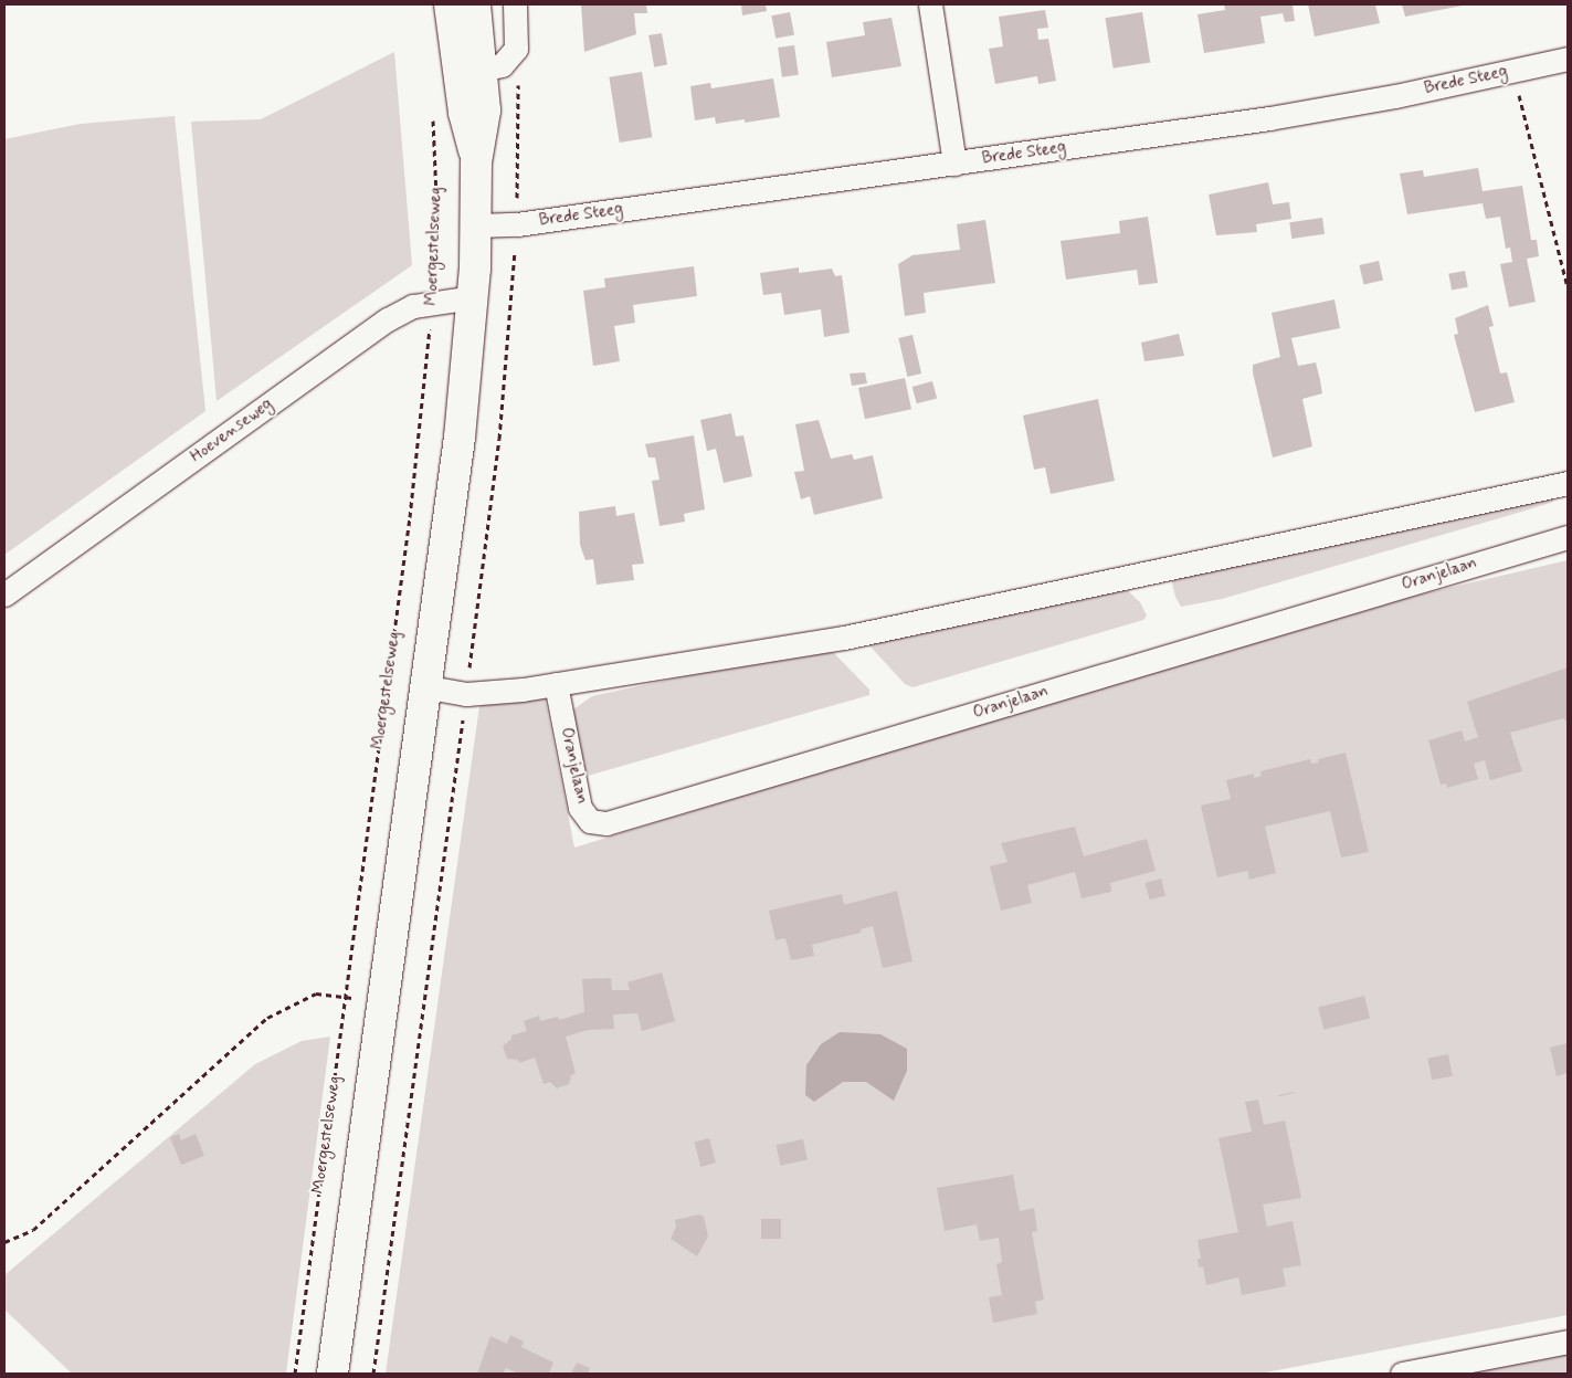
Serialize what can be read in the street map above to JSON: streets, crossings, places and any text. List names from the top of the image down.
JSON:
{
  "streets": {
    "street": ["Brede Steeg", "Hoevenseweg", "Oranjelaan"],
    "path": ["Moergestelseweg"]
  },
  "crossings": [
    ["Moergestelseweg", "Hoevenseweg"]
  ]
}
